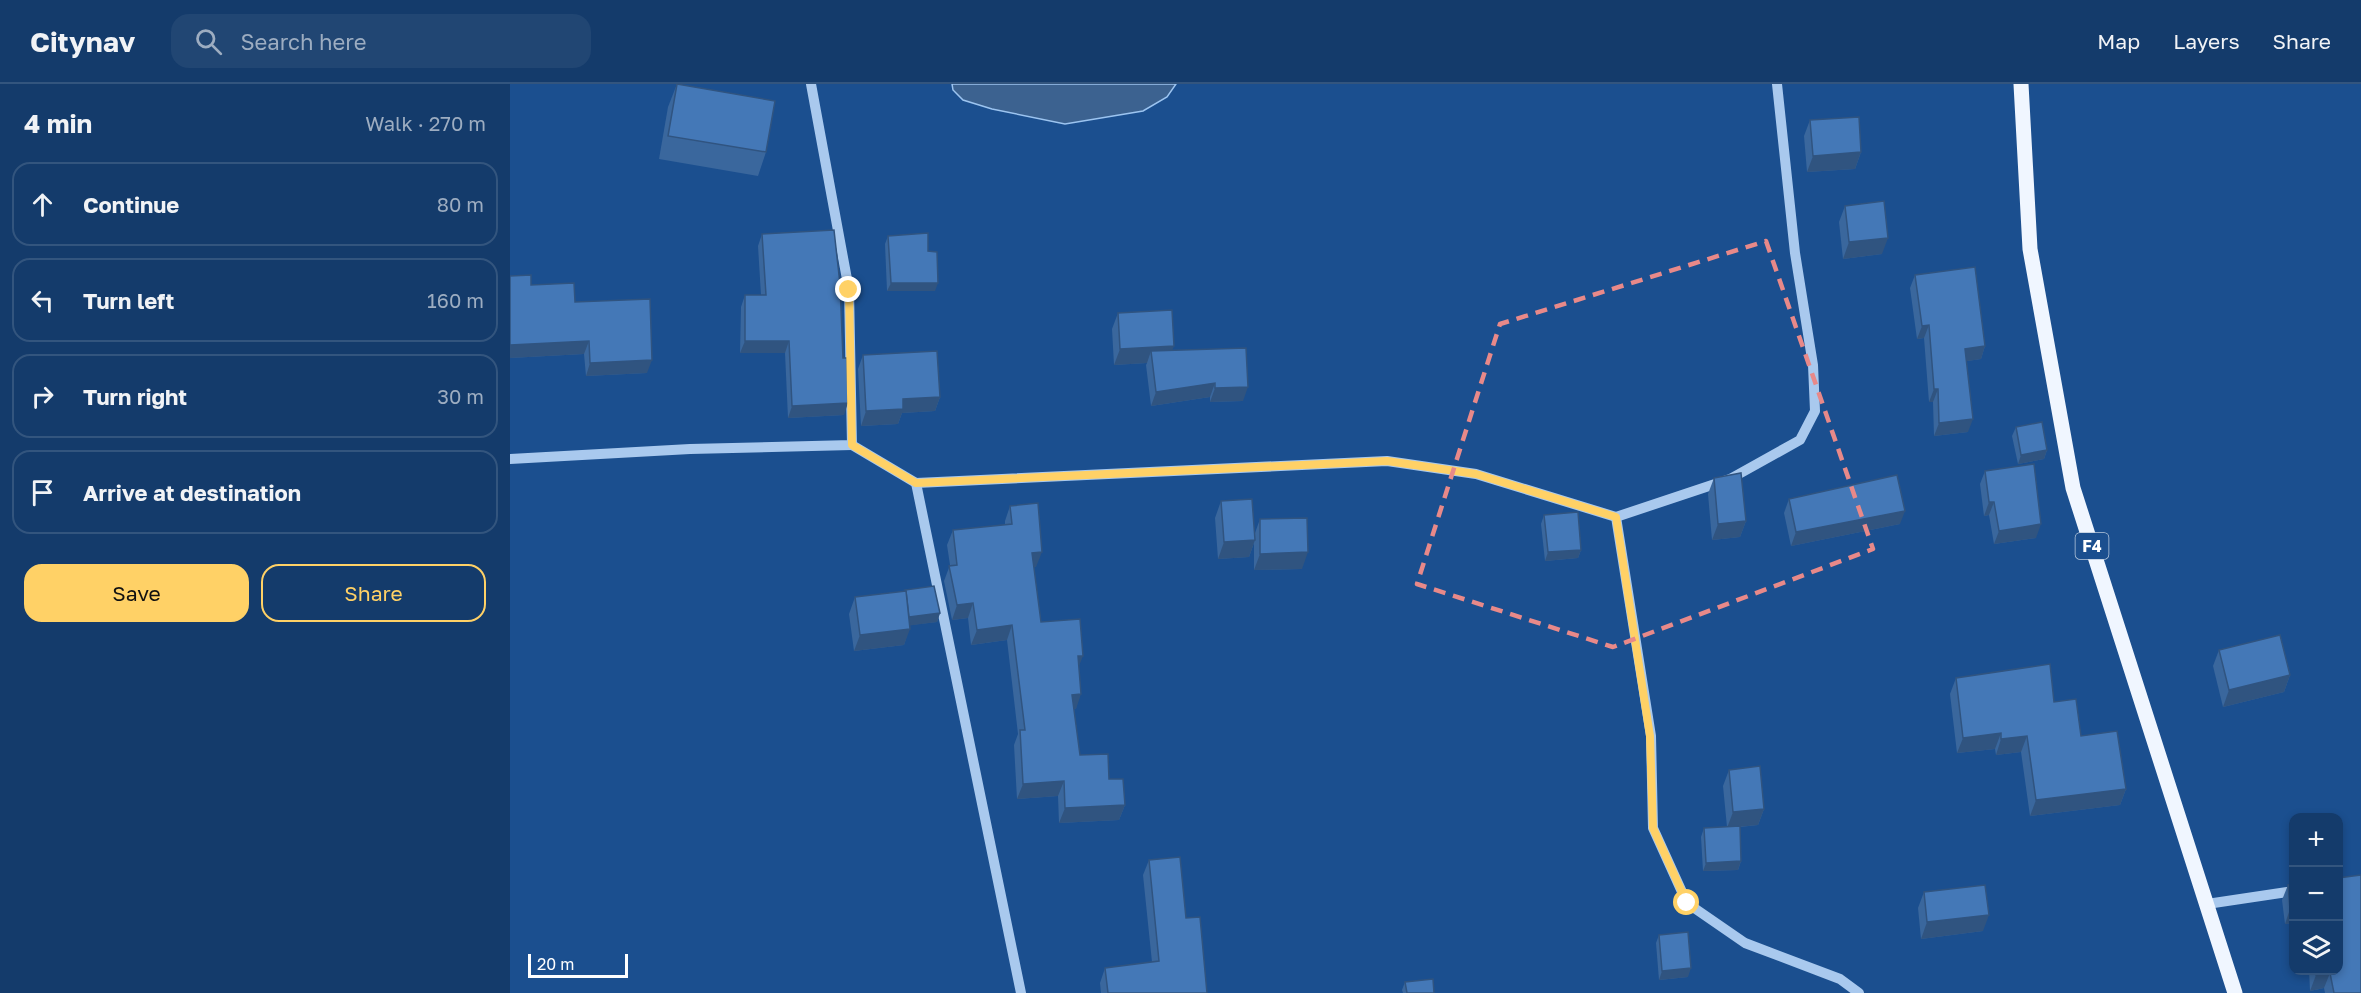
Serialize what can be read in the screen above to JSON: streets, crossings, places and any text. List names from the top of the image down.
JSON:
{
  "streets": {
    "main road": ["F4"]
  },
  "scale_bar": "20 m",
  "page": {
    "header": "Citynav",
    "search": "Search here",
    "nav": ["Map", "Layers", "Share"],
    "heading": ["4 min", "Walk · 270 m"],
    "list": [
      ["Continue", "80 m"],
      ["Turn left", "160 m"],
      ["Turn right", "30 m"],
      "Arrive at destination"
    ],
    "buttons": ["Save", "Share"],
    "map_buttons": ["+", "−"],
    "scale": "20 m"
  }
}
